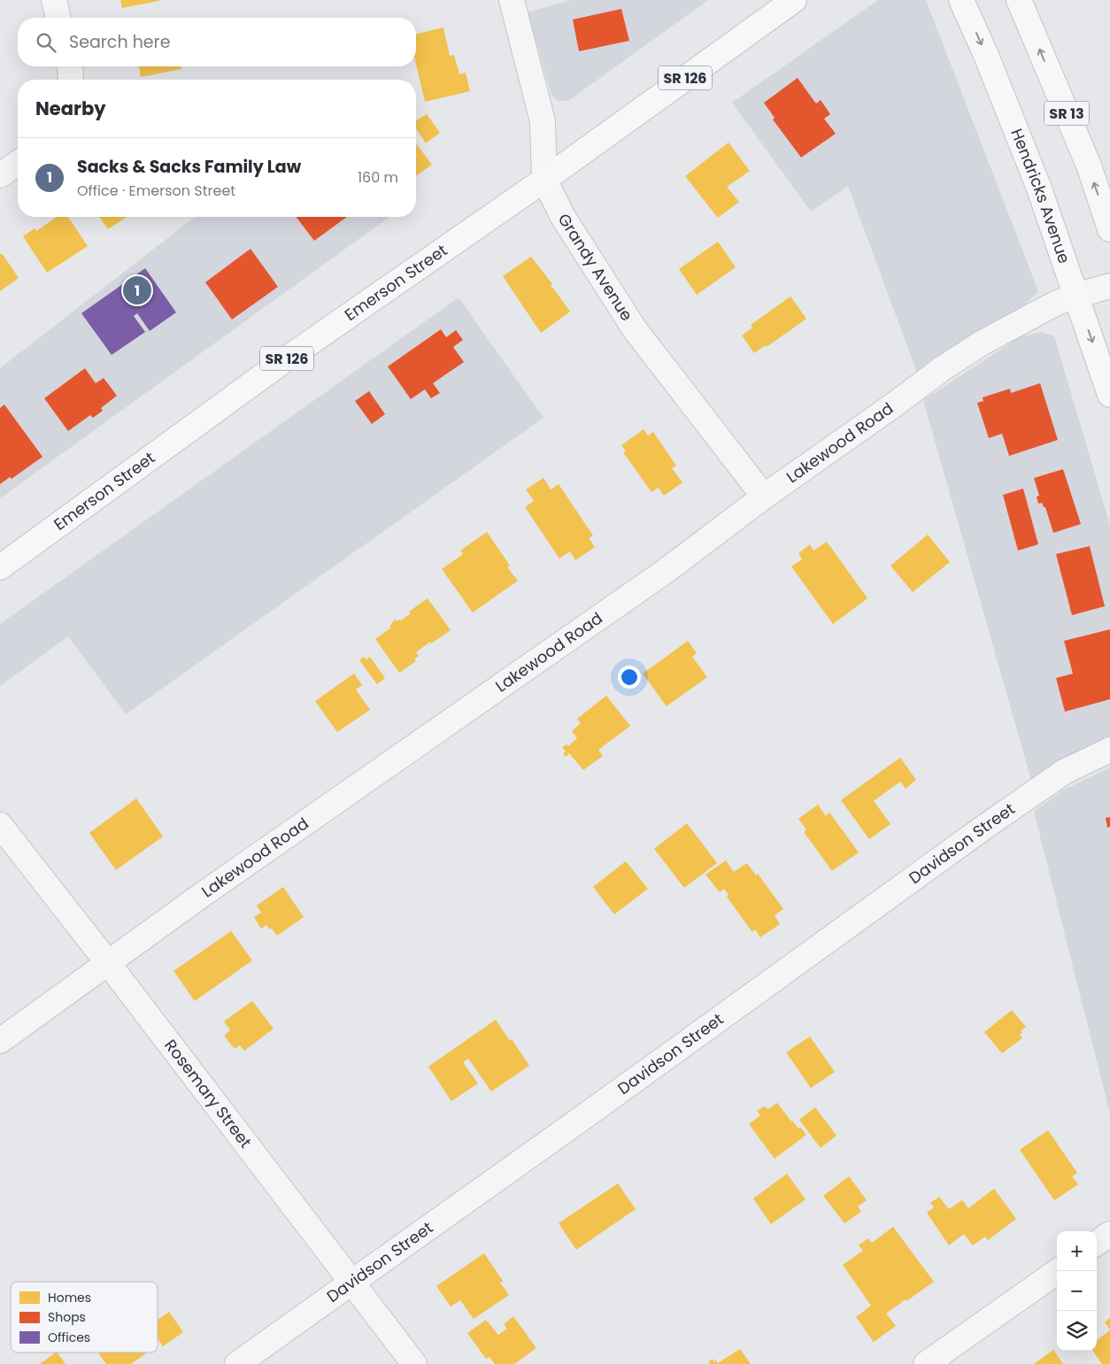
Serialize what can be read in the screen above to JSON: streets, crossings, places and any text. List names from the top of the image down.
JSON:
{
  "streets": {
    "main road": [
      "SR 126",
      "SR 13",
      "Hendricks Avenue",
      "Emerson Street"
    ],
    "street": [
      "Grandy Avenue",
      "Lakewood Road",
      "Davidson Street",
      "Rosemary Street"
    ]
  },
  "crossings": [
    ["Hendricks Avenue", "Lakewood Road"],
    ["Grandy Avenue", "Emerson Street"],
    ["Grandy Avenue", "Lakewood Road"],
    ["Lakewood Road", "Rosemary Street"],
    ["Davidson Street", "Rosemary Street"]
  ],
  "legend": ["Homes", "Shops", "Offices"],
  "page": {
    "search": "Search here",
    "heading": "Nearby",
    "list": [
      {
        "mark": "1",
        "name": "Sacks & Sacks Family Law",
        "note": "Office · Emerson Street",
        "value": "160 m"
      }
    ],
    "pins": "1",
    "map_buttons": ["+", "−"]
  }
}
